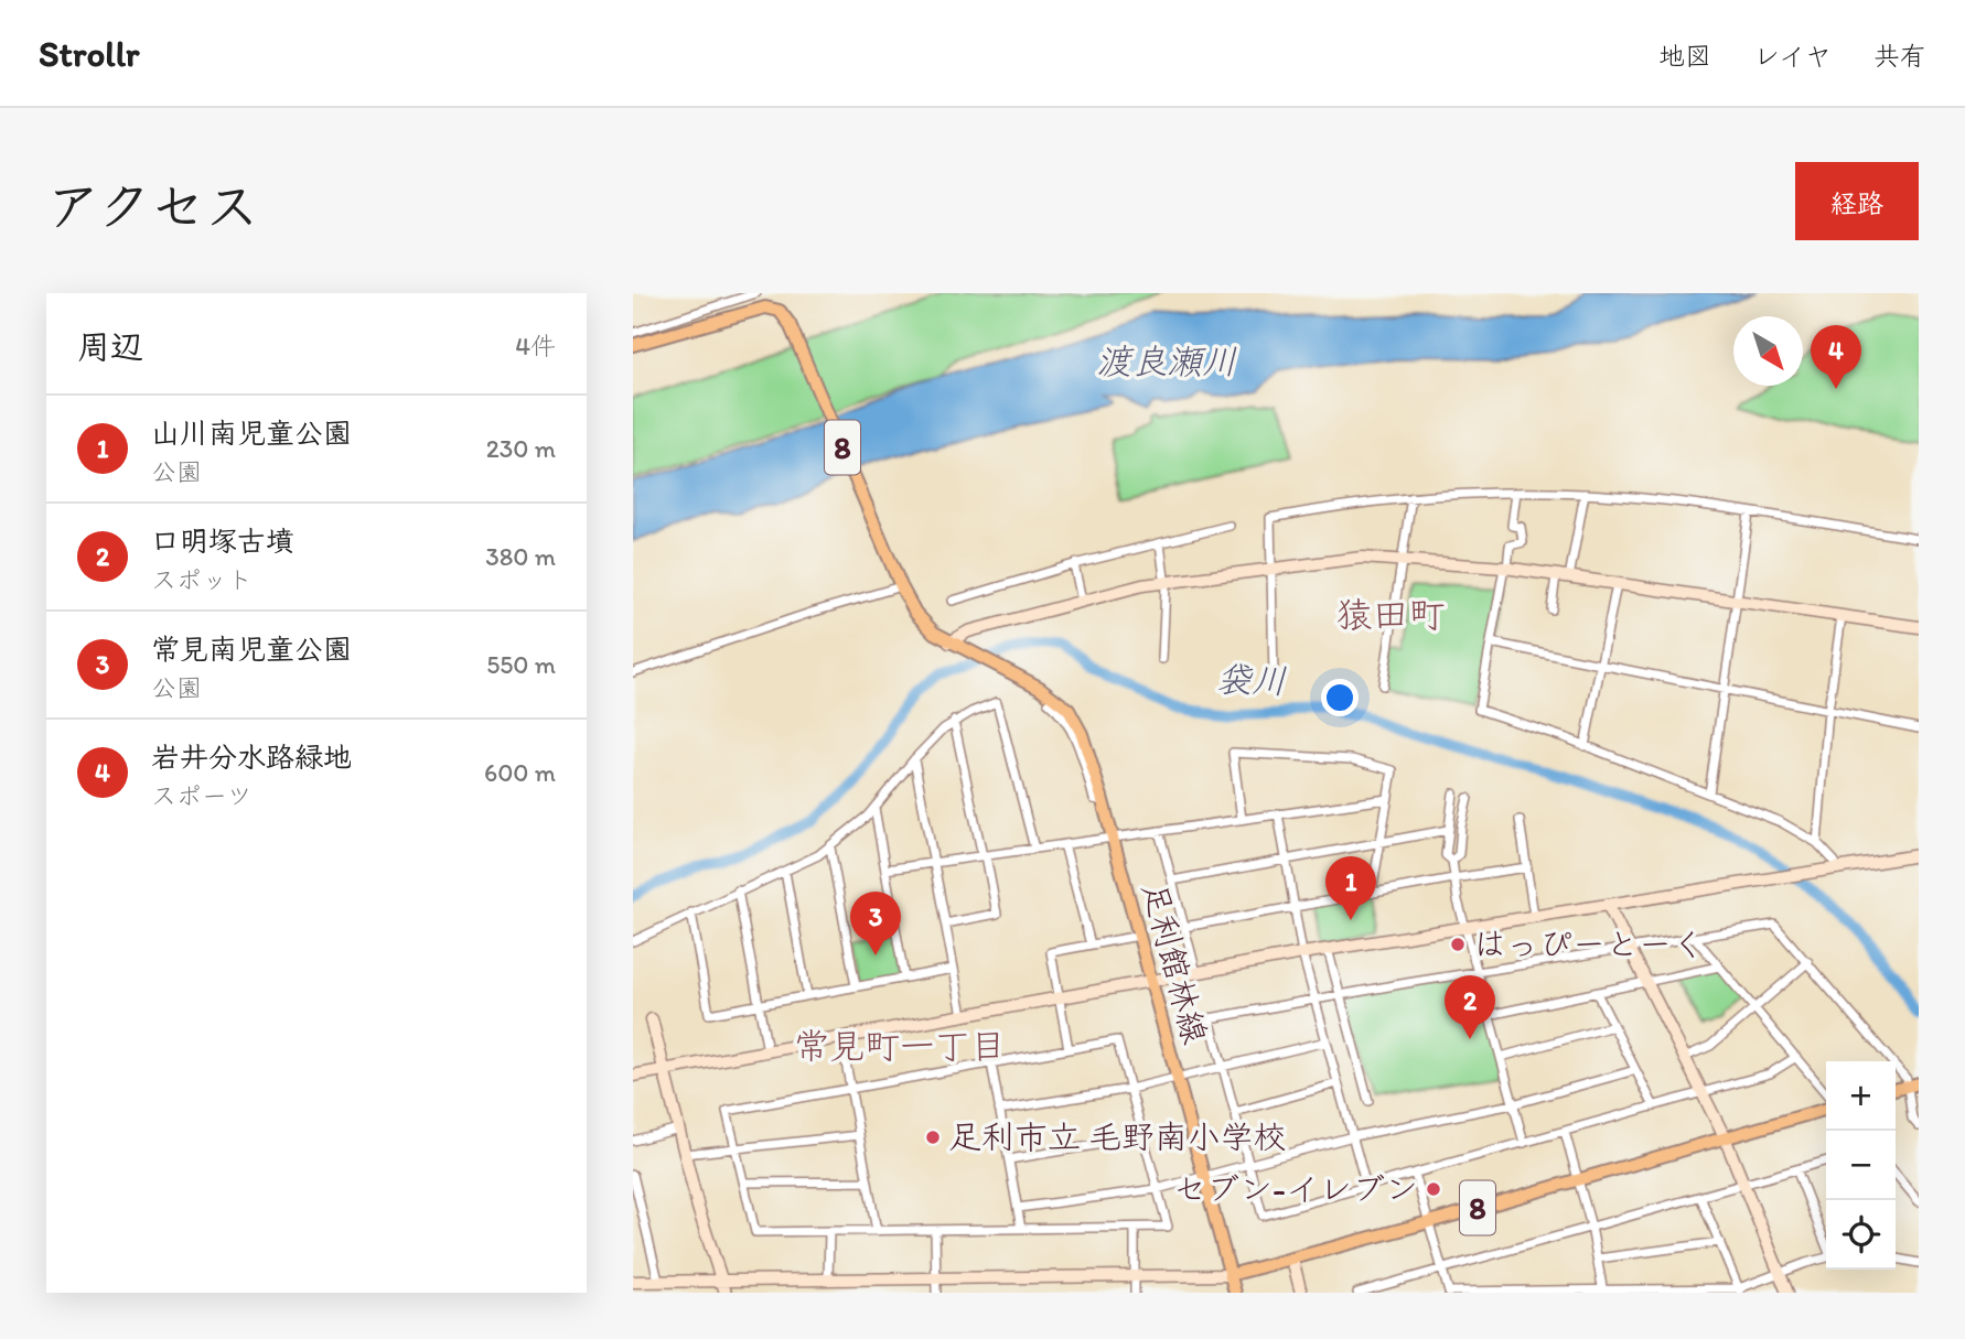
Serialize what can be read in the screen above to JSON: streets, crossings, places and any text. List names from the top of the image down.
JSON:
{
  "streets": {
    "main road": ["8", "足利館林線"]
  },
  "crossings": [
    ["8", "足利館林線"]
  ],
  "districts": ["猿田町", "常見町一丁目"],
  "water": ["渡良瀬川", "袋川"],
  "places": ["はっぴーとーく", "足利市立 毛野南小学校", "セブン-イレブン"],
  "north": "bottom right",
  "page": {
    "header": "Strollr",
    "nav": ["地図", "レイヤ", "共有"],
    "title": "アクセス",
    "buttons": "経路",
    "heading": ["周辺", "4件"],
    "pins": [
      "4",
      "1",
      "3",
      "2"
    ],
    "list": [
      {
        "mark": "1",
        "name": "山川南児童公園",
        "note": "公園",
        "value": "230 m"
      },
      {
        "mark": "2",
        "name": "口明塚古墳",
        "note": "スポット",
        "value": "380 m"
      },
      {
        "mark": "3",
        "name": "常見南児童公園",
        "note": "公園",
        "value": "550 m"
      },
      {
        "mark": "4",
        "name": "岩井分水路緑地",
        "note": "スポーツ",
        "value": "600 m"
      }
    ],
    "map_buttons": ["+", "−"]
  }
}
